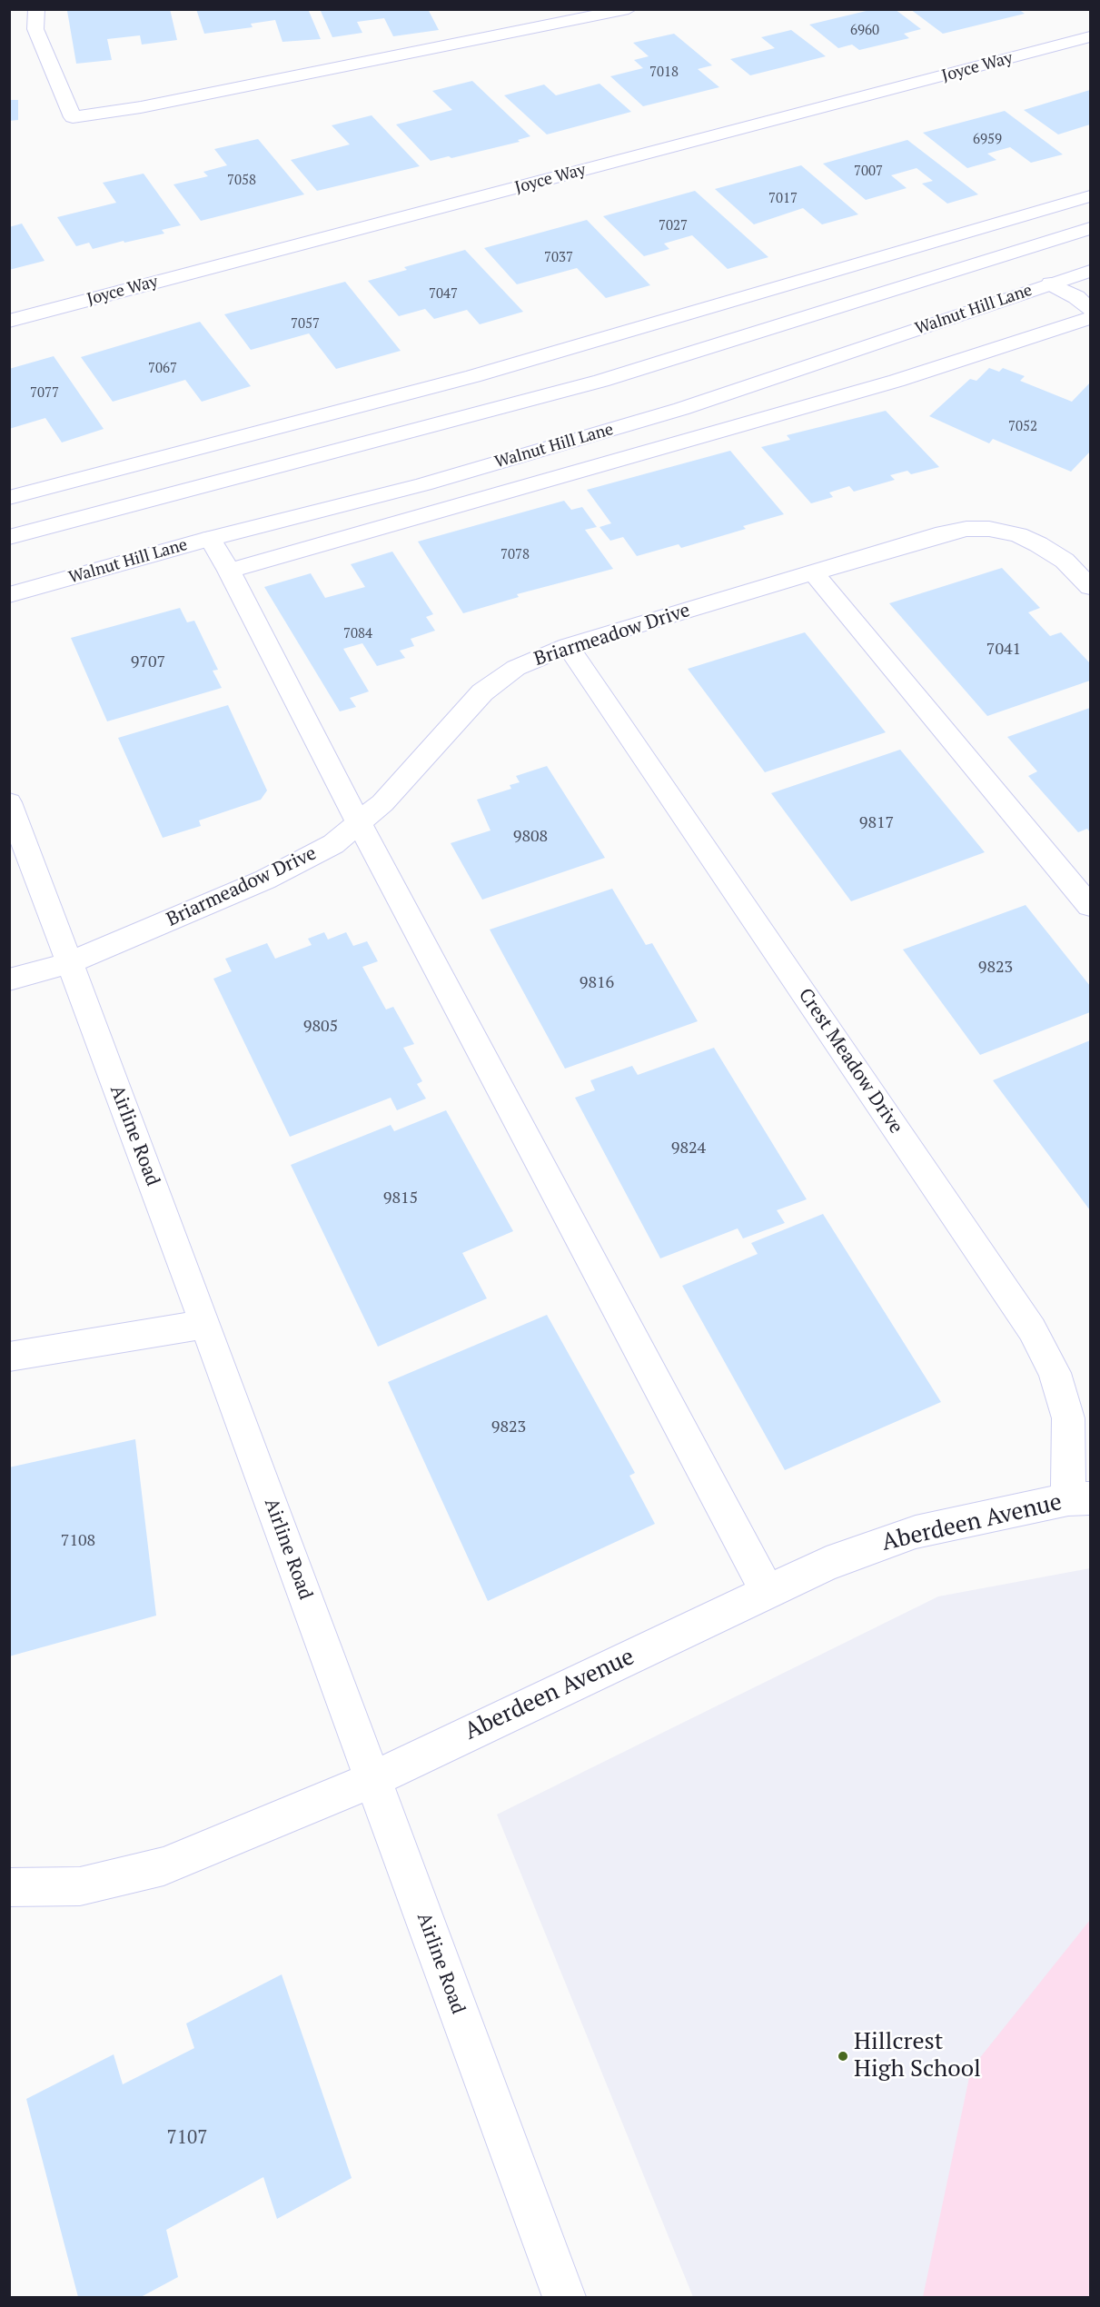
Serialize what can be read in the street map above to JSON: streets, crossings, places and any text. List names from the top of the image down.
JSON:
{
  "streets": {
    "street": [
      "Joyce Way",
      "Walnut Hill Lane",
      "Briarmeadow Drive",
      "Crest Meadow Drive",
      "Airline Road",
      "Aberdeen Avenue"
    ]
  },
  "crossings": [
    ["Briarmeadow Drive", "Crest Meadow Drive"],
    ["Briarmeadow Drive", "Airline Road"],
    ["Crest Meadow Drive", "Aberdeen Avenue"],
    ["Airline Road", "Aberdeen Avenue"]
  ],
  "places": ["Hillcrest High School"],
  "house_numbers": [
    "6960",
    "7018",
    "6959",
    "7007",
    "7058",
    "7017",
    "7027",
    "7037",
    "7047",
    "7057",
    "7067",
    "7077",
    "7052",
    "7078",
    "7084",
    "7041",
    "9707",
    "9817",
    "9808",
    "9823",
    "9816",
    "9805",
    "9824",
    "9815",
    "9823",
    "7108",
    "7107"
  ]
}
